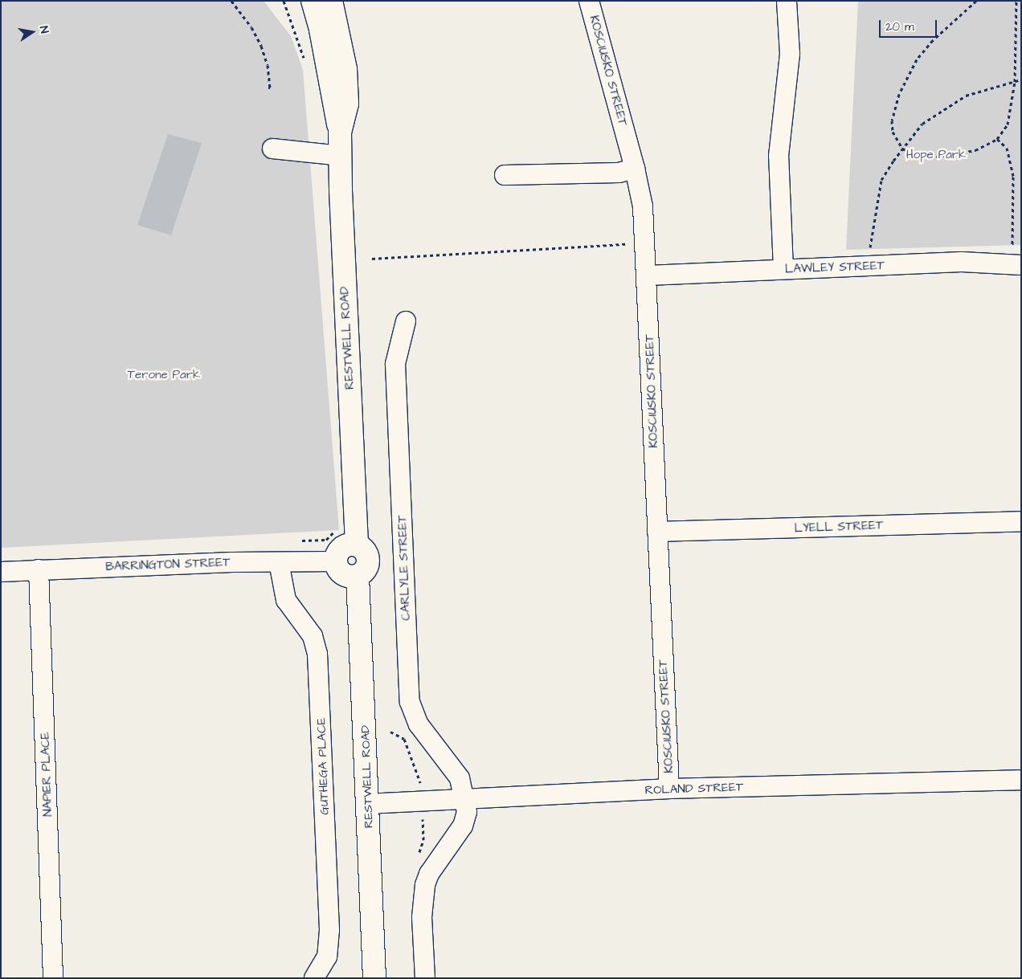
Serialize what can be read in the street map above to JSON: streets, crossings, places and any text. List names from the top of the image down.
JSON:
{
  "streets": {
    "main road": ["RESTWELL ROAD"],
    "street": [
      "KOSCIUSKO STREET",
      "LAWLEY STREET",
      "LYELL STREET",
      "BARRINGTON STREET",
      "CARLYLE STREET",
      "GUTHEGA PLACE",
      "NAPIER PLACE",
      "ROLAND STREET"
    ]
  },
  "crossings": [
    ["KOSCIUSKO STREET", "LAWLEY STREET"],
    ["KOSCIUSKO STREET", "LYELL STREET"],
    ["KOSCIUSKO STREET", "ROLAND STREET"],
    ["RESTWELL ROAD", "BARRINGTON STREET"],
    ["RESTWELL ROAD", "ROLAND STREET"],
    ["BARRINGTON STREET", "GUTHEGA PLACE"],
    ["BARRINGTON STREET", "NAPIER PLACE"],
    ["CARLYLE STREET", "ROLAND STREET"]
  ],
  "parks": ["Hope Park", "Terone Park"],
  "scale_bar": "20 m",
  "north": "right"
}
